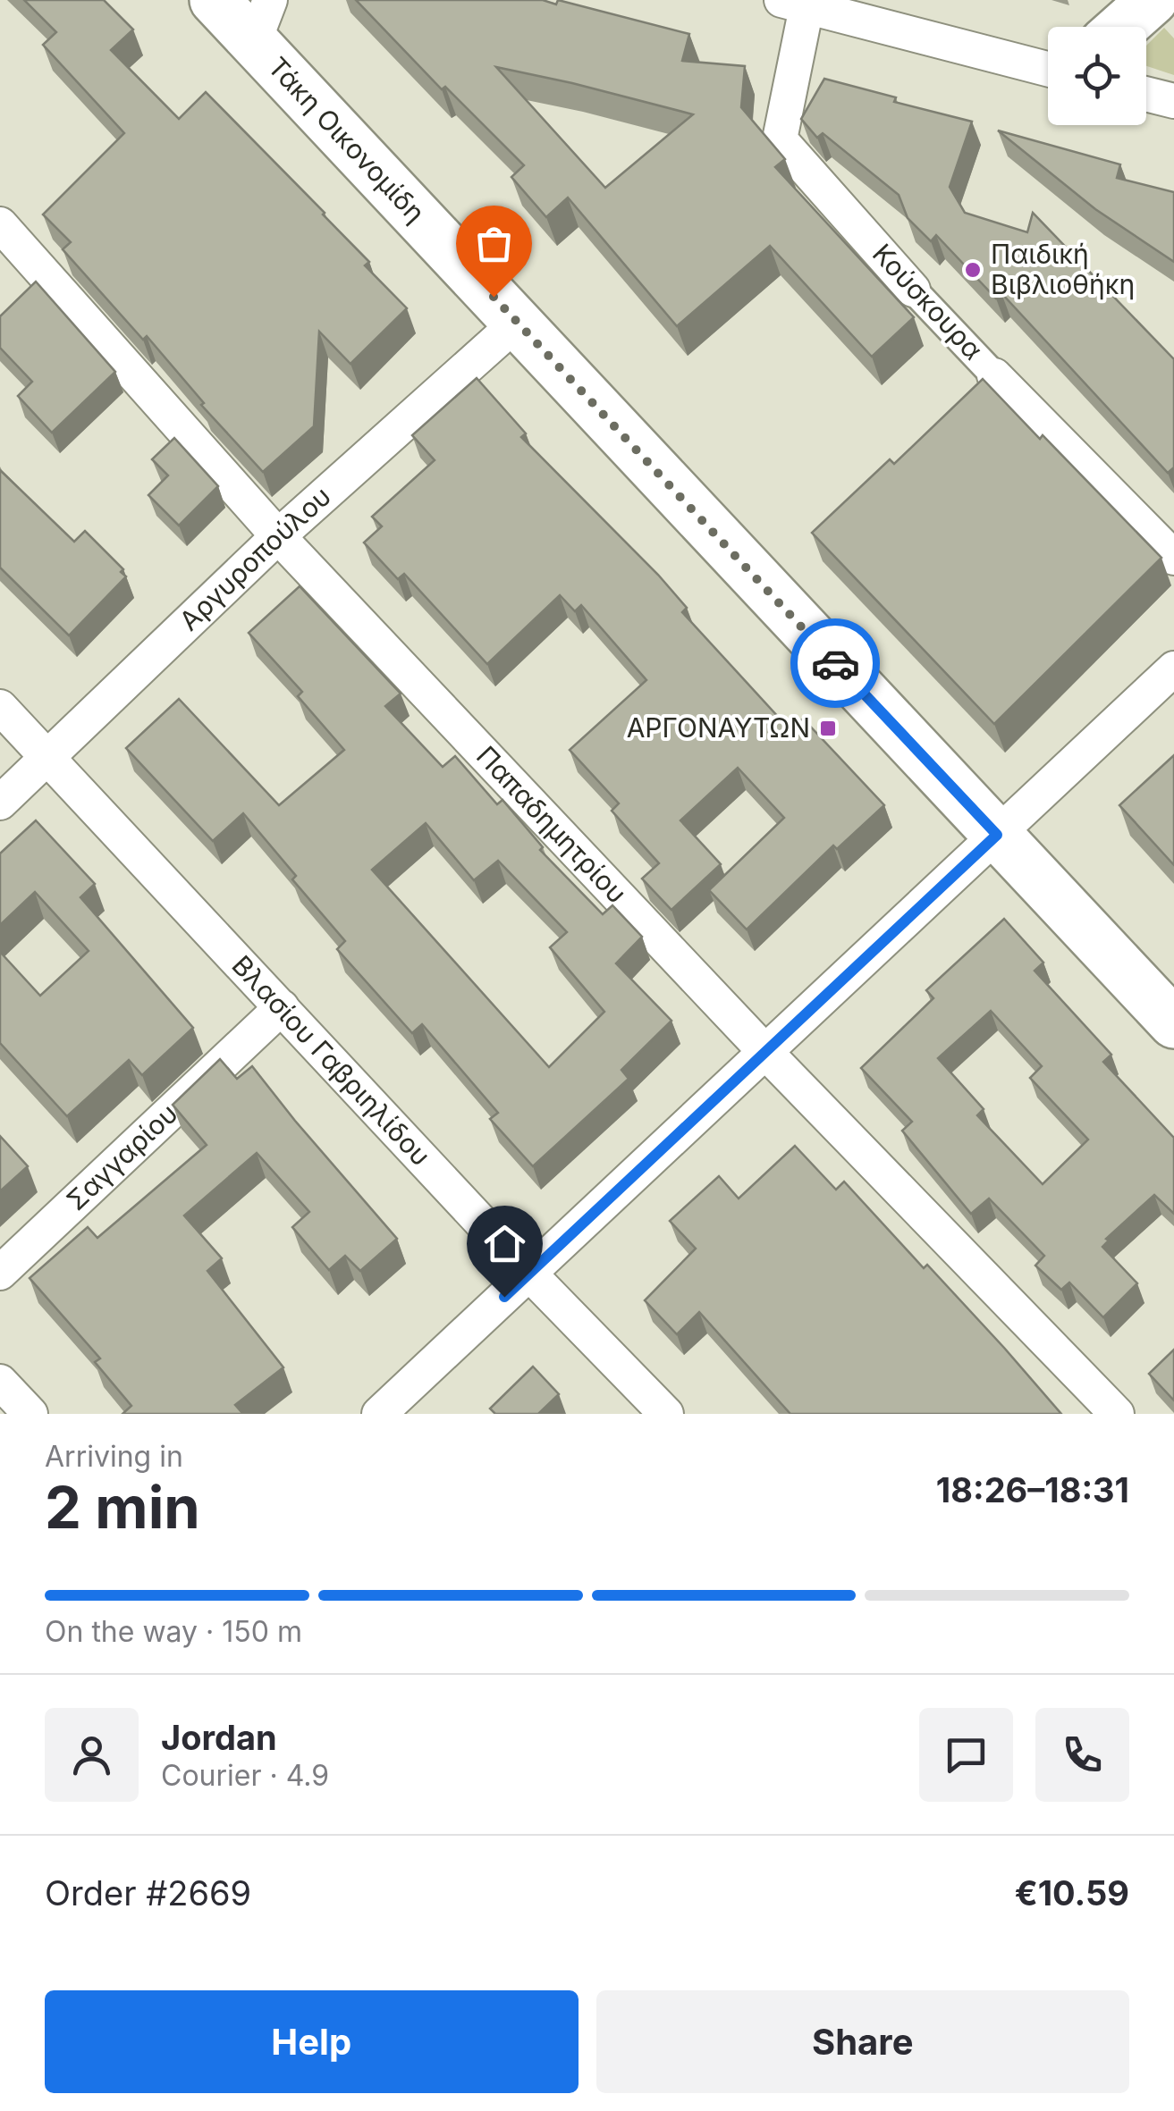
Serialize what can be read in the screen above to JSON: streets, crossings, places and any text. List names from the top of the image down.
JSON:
{
  "streets": {
    "main road": ["Τάκη Οικονομίδη"],
    "street": [
      "Κούσκουρα",
      "Αργυροπούλου",
      "Παπαδημητρίου",
      "Βλασίου Γαβριηλίδου",
      "Σαγγαρίου"
    ]
  },
  "crossings": [
    ["Τάκη Οικονομίδη", "Αργυροπούλου"],
    ["Αργυροπούλου", "Παπαδημητρίου"],
    ["Αργυροπούλου", "Βλασίου Γαβριηλίδου"],
    ["Βλασίου Γαβριηλίδου", "Σαγγαρίου"]
  ],
  "places": {
    "other": ["Παιδική Βιβλιοθήκη"],
    "transit": ["ΑΡΓΟΝΑΥΤΩΝ"]
  },
  "page": {
    "heading": ["2 min", "Arriving in", "18:26–18:31"],
    "panel": [
      "Jordan",
      "Courier · 4.9",
      "Order #2669",
      "€10.59"
    ],
    "bar": "On the way · 150 m",
    "buttons": ["Help", "Share"]
  }
}
